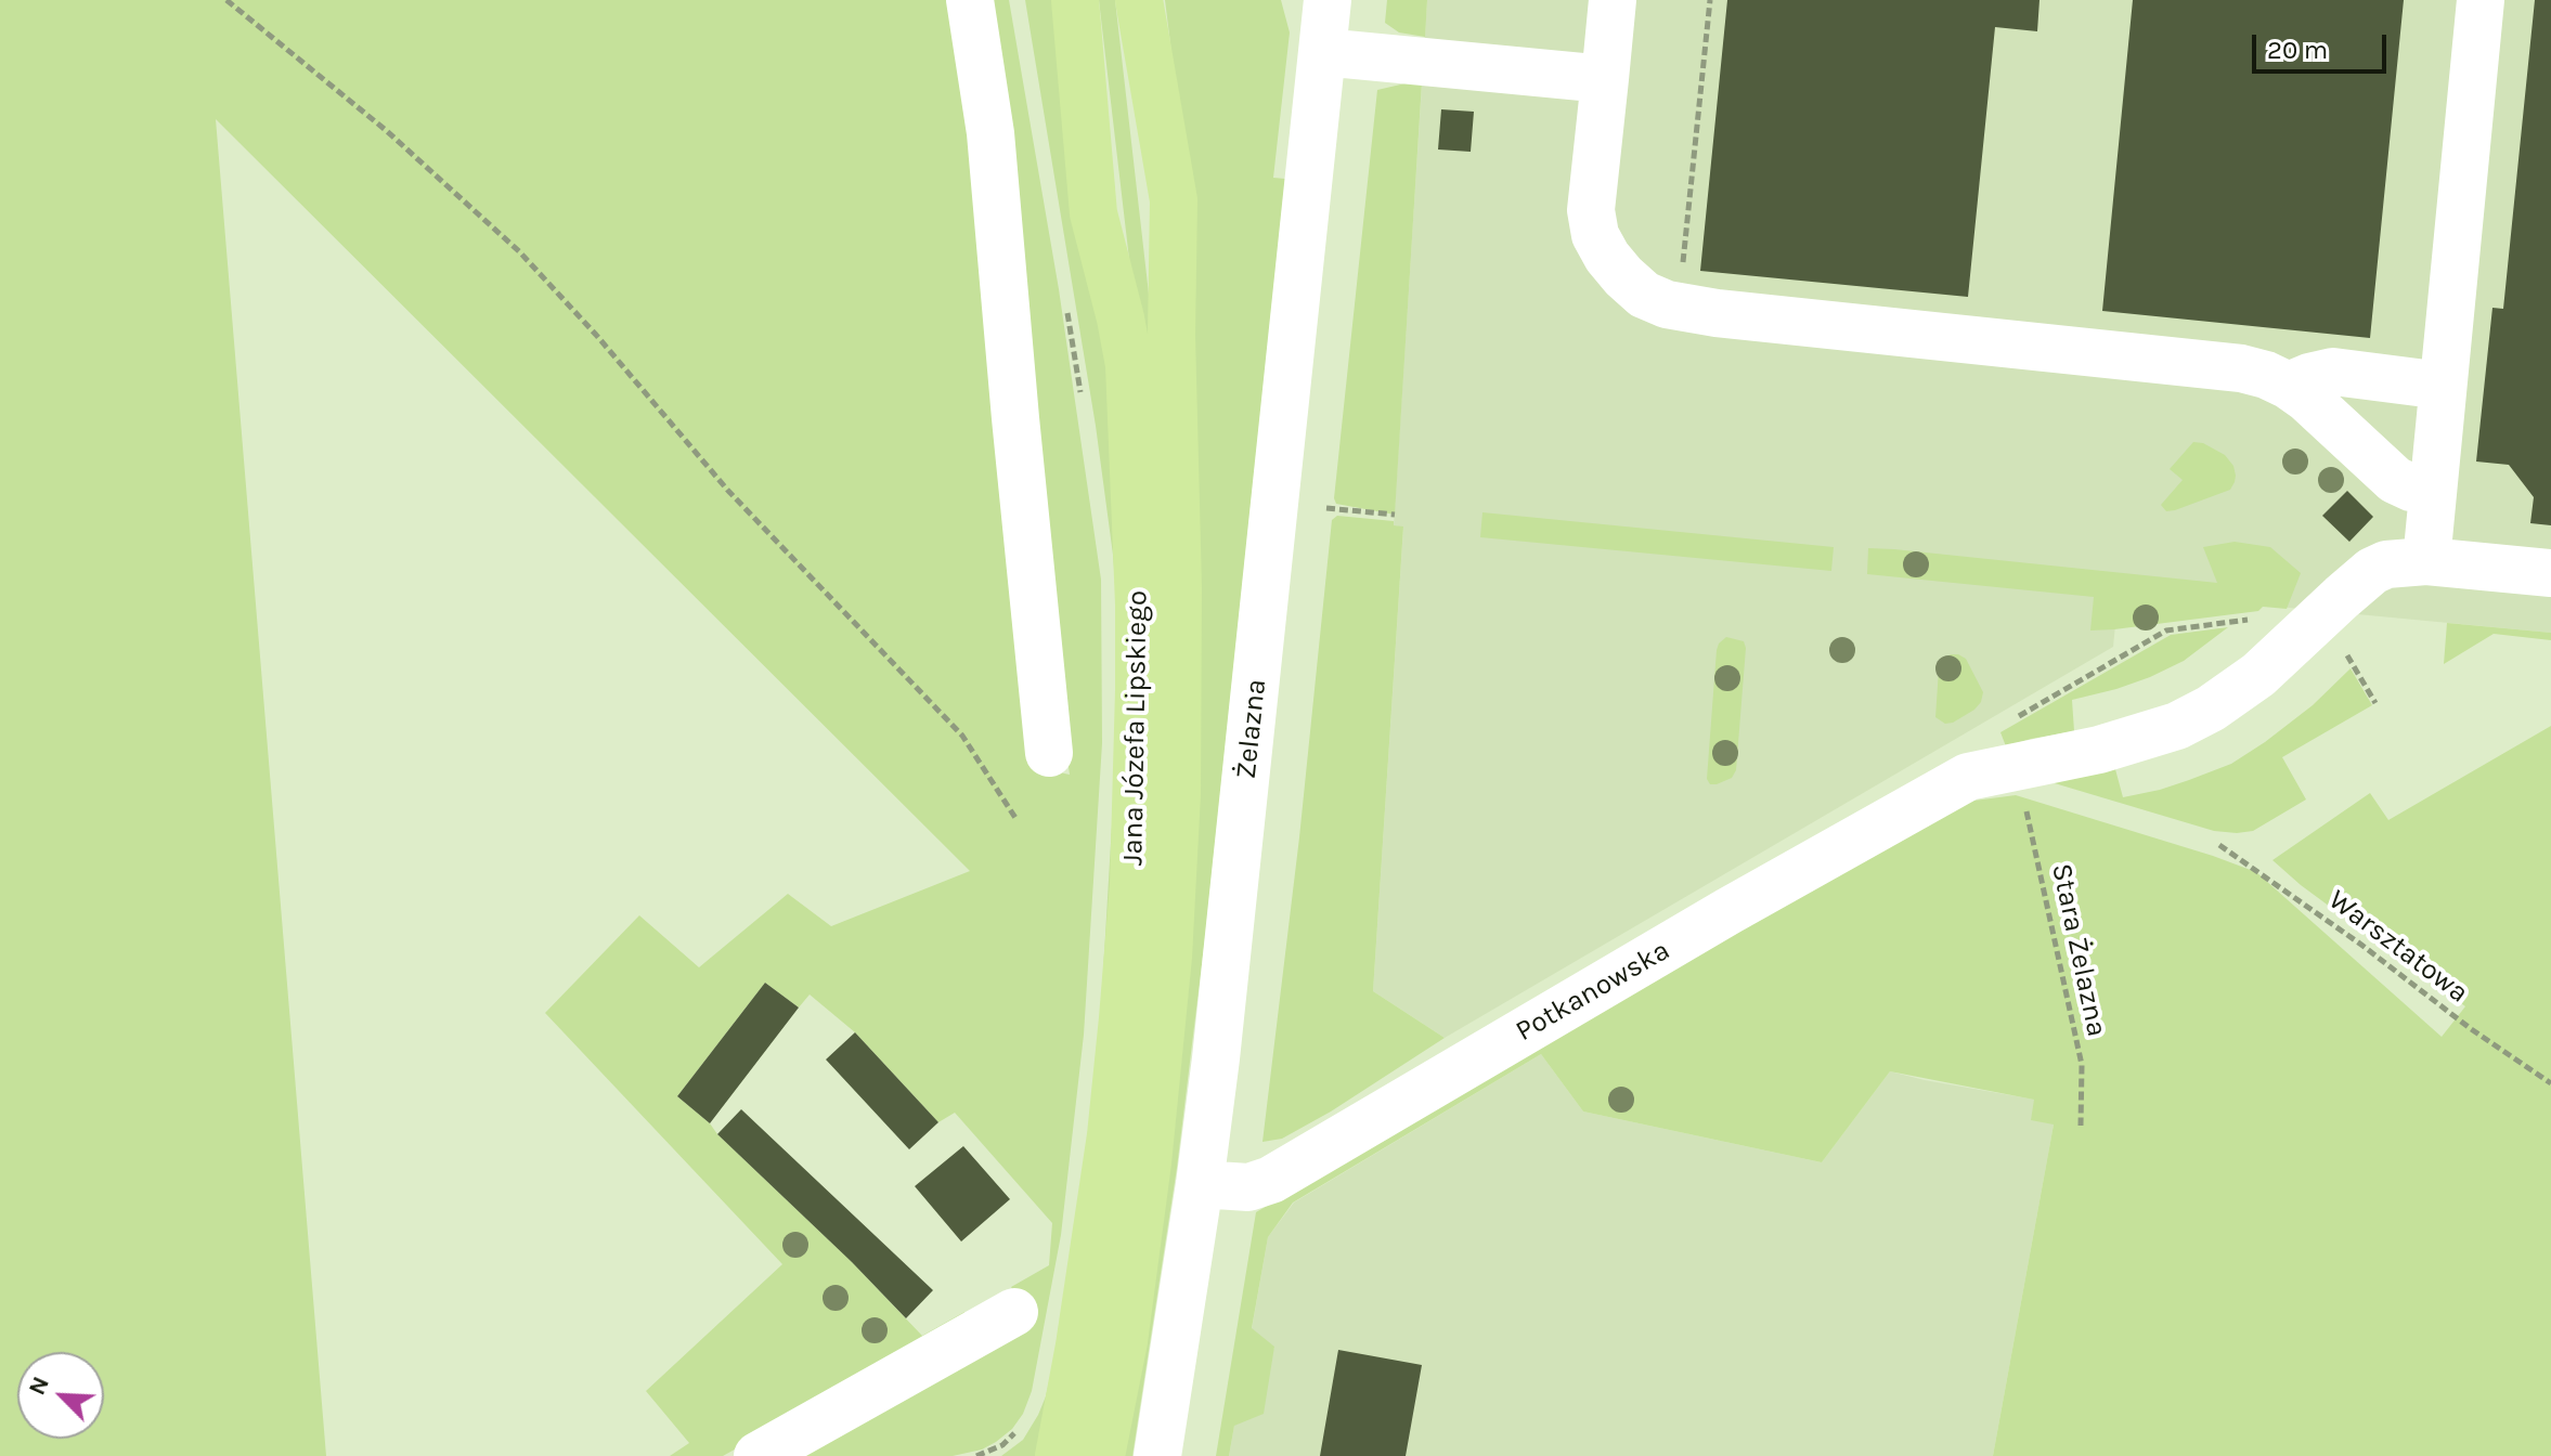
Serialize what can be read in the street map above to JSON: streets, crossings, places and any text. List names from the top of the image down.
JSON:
{
  "streets": {
    "main road": ["Jana Józefa Lipskiego"],
    "street": ["Żelazna", "Potkanowska"],
    "path": ["Warsztatowa", "Stara Żelazna"]
  },
  "crossings": [
    ["Żelazna", "Potkanowska"]
  ],
  "scale_bar": "20 m",
  "north": "top left"
}
